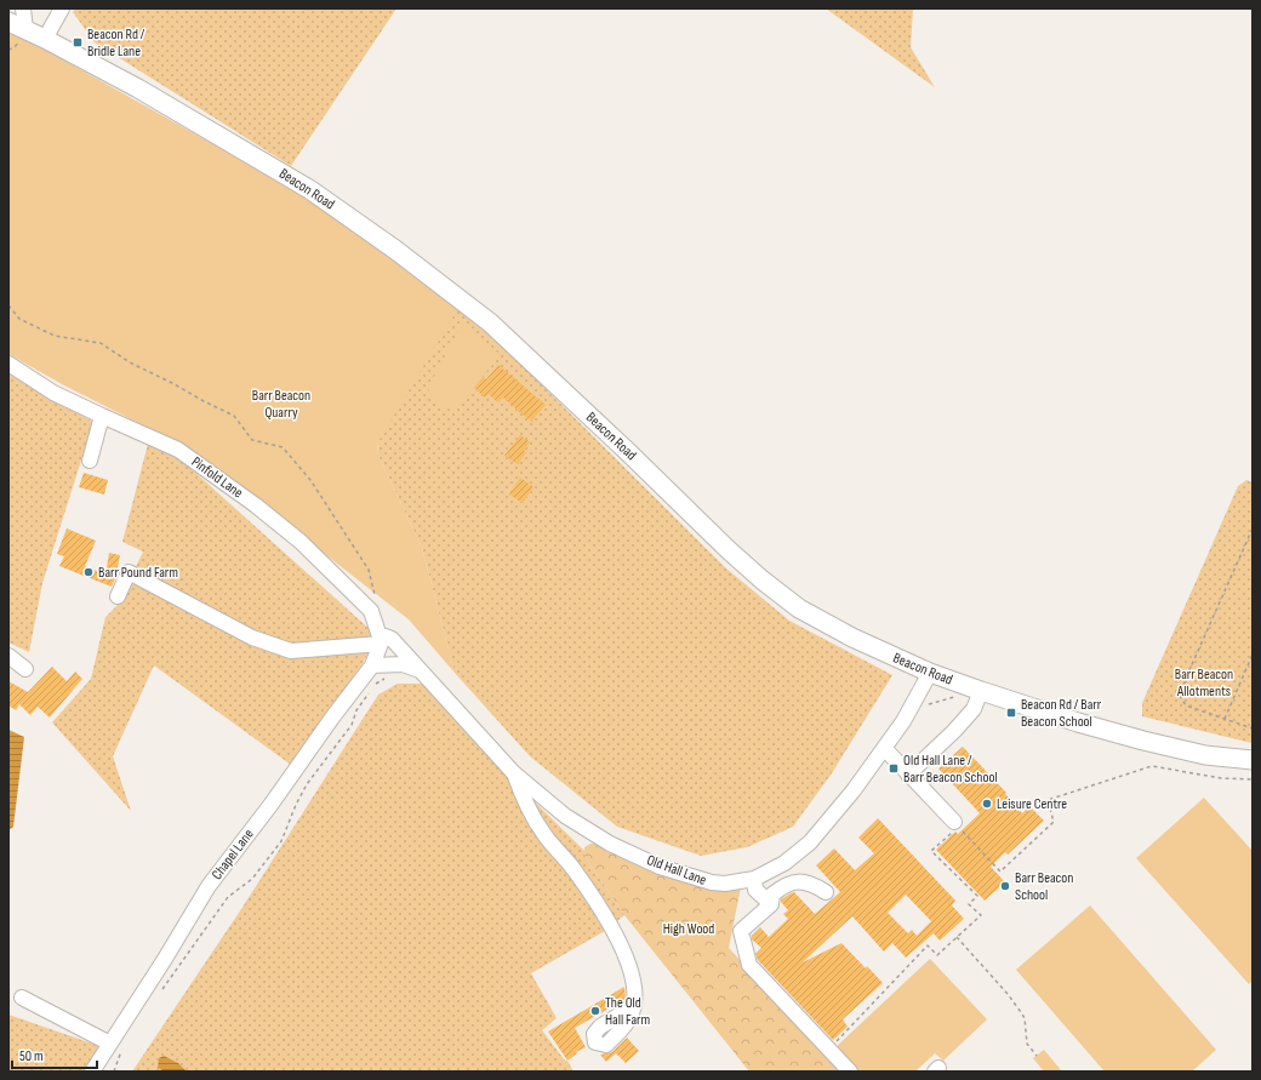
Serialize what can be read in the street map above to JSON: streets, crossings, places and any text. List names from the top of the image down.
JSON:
{
  "streets": {
    "main road": ["Beacon Road"],
    "street": ["Pinfold Lane", "Chapel Lane", "Old Hall Lane"]
  },
  "crossings": [
    ["Beacon Road", "Old Hall Lane"],
    ["Pinfold Lane", "Chapel Lane"],
    ["Pinfold Lane", "Old Hall Lane"],
    ["Chapel Lane", "Old Hall Lane"]
  ],
  "parks": ["Barr Beacon Quarry", "Barr Beacon Allotments", "High Wood"],
  "places": {
    "transit": ["Beacon Rd / Bridle Lane", "Beacon Rd / Barr Beacon School", "Old Hall Lane / Barr Beacon School"],
    "other": [
      "Barr Pound Farm",
      "Leisure Centre",
      "Barr Beacon School",
      "The Old Hall Farm"
    ]
  },
  "scale_bar": "50 m"
}
